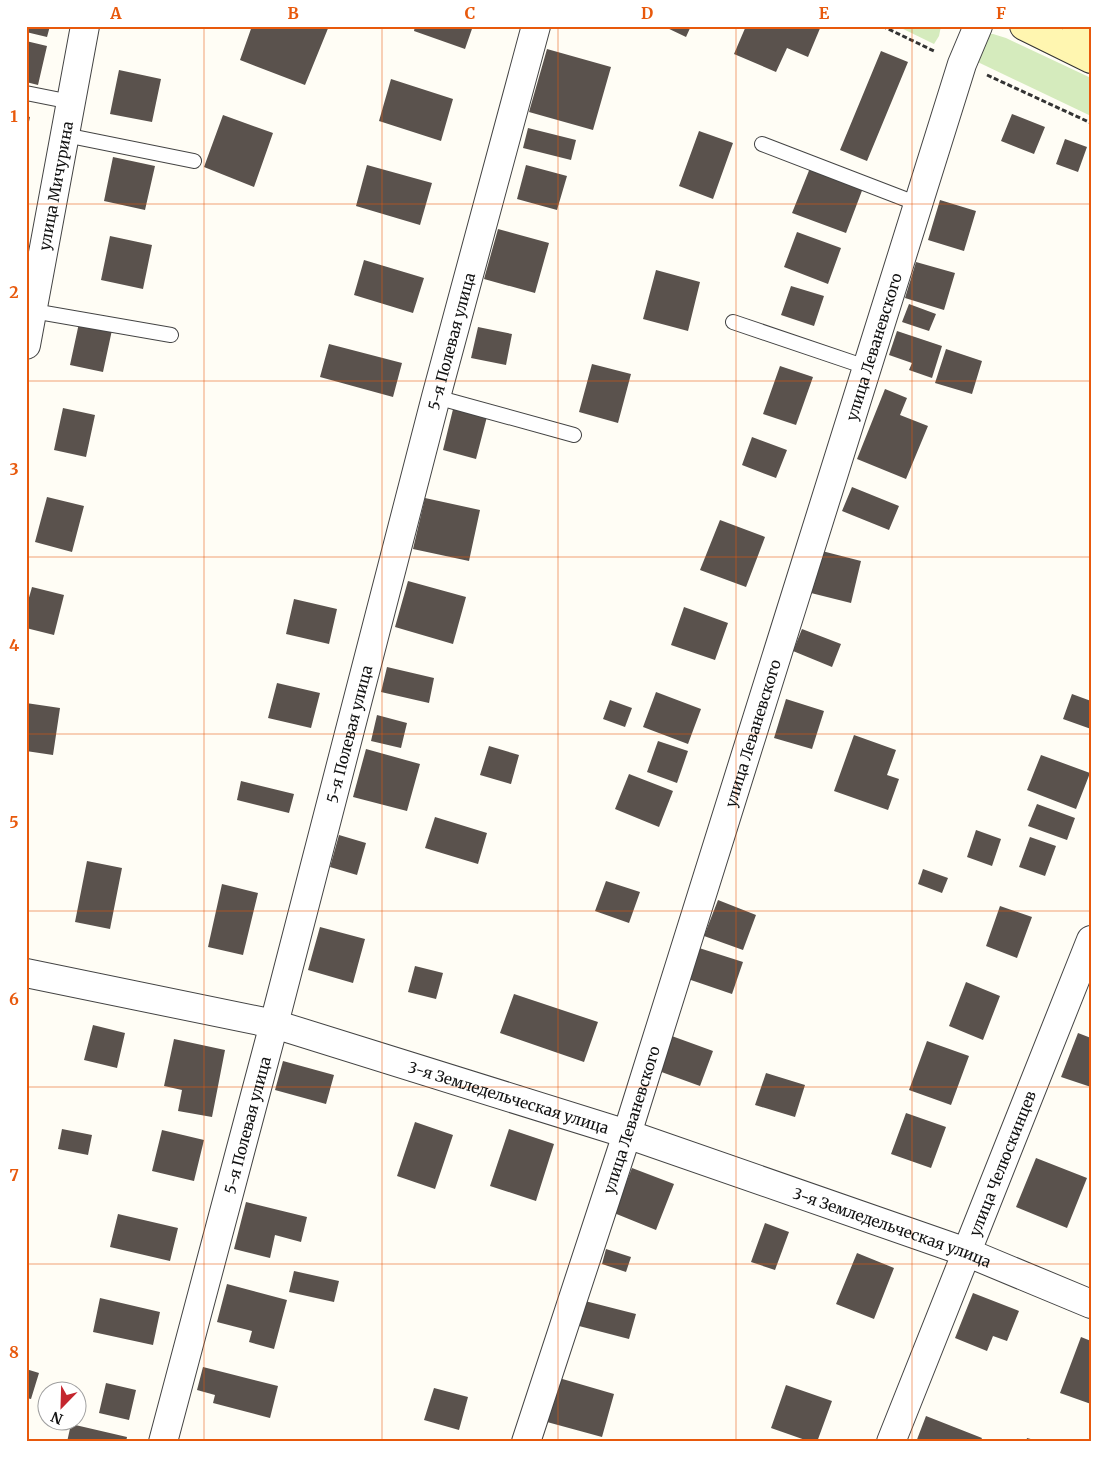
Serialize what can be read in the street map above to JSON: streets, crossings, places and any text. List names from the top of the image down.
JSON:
{
  "streets": {
    "street": [
      "улица Мичурина",
      "5-я Полевая улица",
      "улица Леваневского",
      "3-я Земледельческая улица",
      "улица Челюскинцев"
    ]
  },
  "crossings": [
    ["5-я Полевая улица", "3-я Земледельческая улица"],
    ["улица Леваневского", "3-я Земледельческая улица"],
    ["3-я Земледельческая улица", "улица Челюскинцев"]
  ],
  "north": "bottom left",
  "grid": {
    "columns": [
      "A",
      "B",
      "C",
      "D",
      "E",
      "F"
    ],
    "rows": [
      "1",
      "2",
      "3",
      "4",
      "5",
      "6",
      "7",
      "8"
    ]
  }
}
